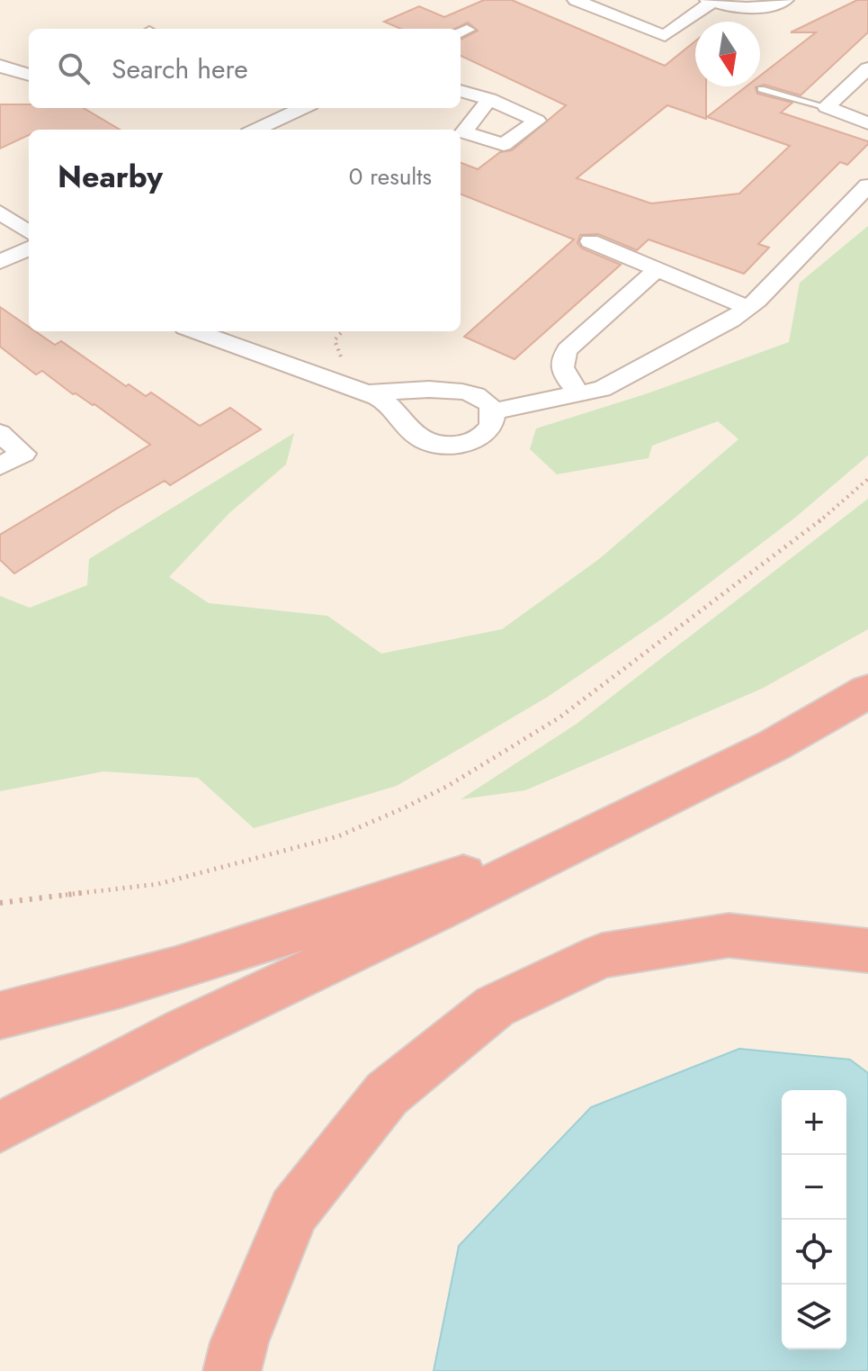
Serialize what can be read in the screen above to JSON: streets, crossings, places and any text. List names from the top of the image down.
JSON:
{
  "north": "bottom",
  "page": {
    "search": "Search here",
    "heading": ["Nearby", "0 results"],
    "map_buttons": ["+", "−"]
  }
}
